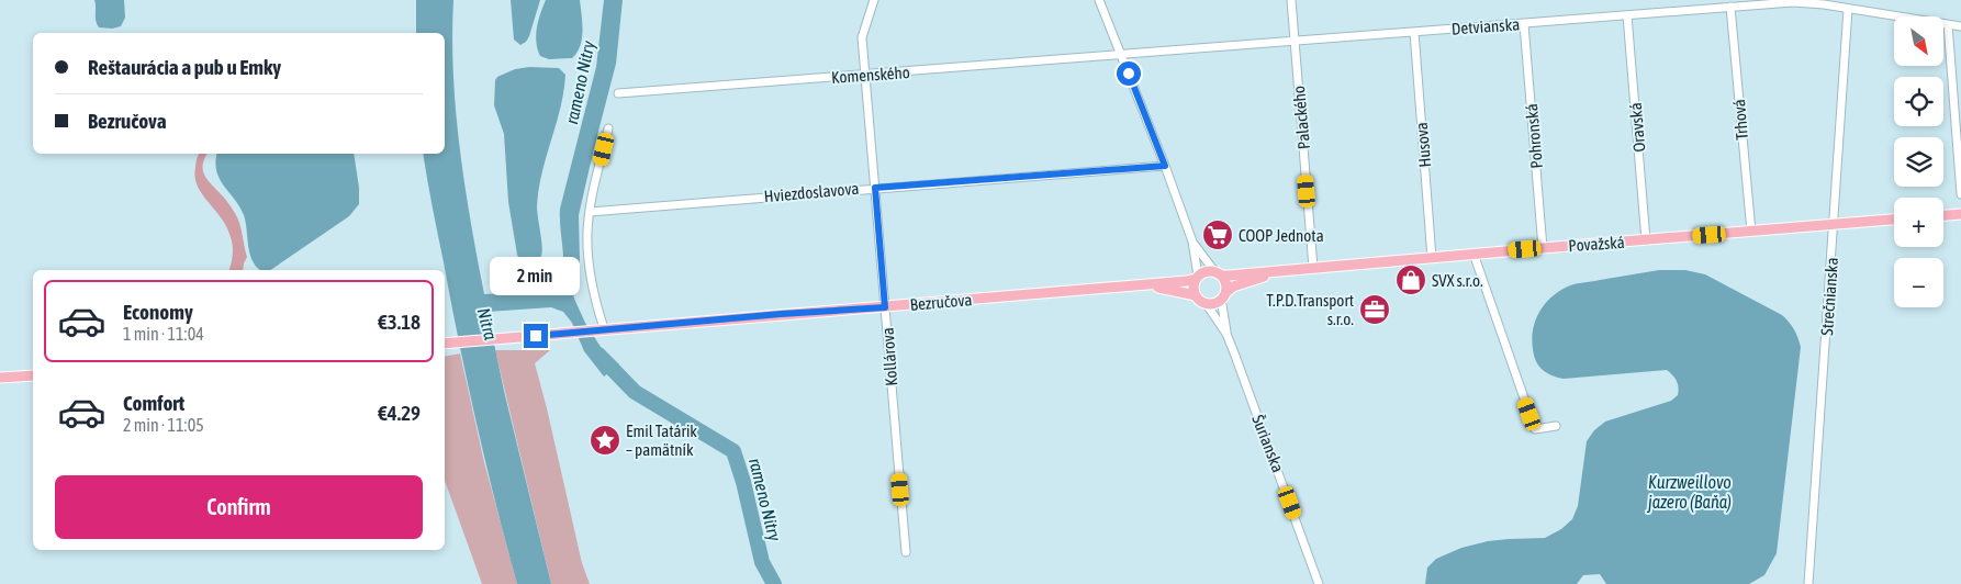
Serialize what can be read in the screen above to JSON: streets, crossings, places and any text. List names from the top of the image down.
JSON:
{
  "streets": {
    "main road": ["Považská", "Bezručova"],
    "street": [
      "Detvianska",
      "Komenského",
      "Palackého",
      "Trhová",
      "Oravská",
      "Pohronská",
      "Husova",
      "Hviezdoslavova",
      "Strečnianska",
      "Kollárova",
      "Šurianska"
    ]
  },
  "crossings": [
    ["Detvianska", "Komenského"],
    ["Detvianska", "Palackého"],
    ["Detvianska", "Trhová"],
    ["Detvianska", "Oravská"],
    ["Detvianska", "Pohronská"],
    ["Detvianska", "Husova"],
    ["Detvianska", "Strečnianska"],
    ["Komenského", "Kollárova"],
    ["Palackého", "Považská"],
    ["Trhová", "Považská"],
    ["Oravská", "Považská"],
    ["Pohronská", "Považská"],
    ["Husova", "Považská"],
    ["Hviezdoslavova", "Kollárova"],
    ["Považská", "Strečnianska"],
    ["Považská", "Bezručova"],
    ["Považská", "Šurianska"],
    ["Bezručova", "Kollárova"],
    ["Bezručova", "Šurianska"]
  ],
  "water": ["rameno Nitry", "Nitra", "Kurzweillovo jazero (Baňa)"],
  "places": {
    "supermarket": ["COOP Jednota"],
    "shop": ["SVX s.r.o."],
    "office": ["T.P.D.Transport s.r.o."],
    "place": ["Emil Tatárik – pamätník"]
  },
  "north": "bottom right",
  "page": {
    "map_buttons": ["+", "−"],
    "banner": ["Reštaurácia a pub u Emky", "Bezručova"],
    "bubble": "2 min",
    "list": [
      {
        "name": "Economy",
        "note": "1 min · 11:04",
        "value": "€3.18"
      },
      {
        "name": "Comfort",
        "note": "2 min · 11:05",
        "value": "€4.29"
      }
    ],
    "buttons": "Confirm"
  }
}
